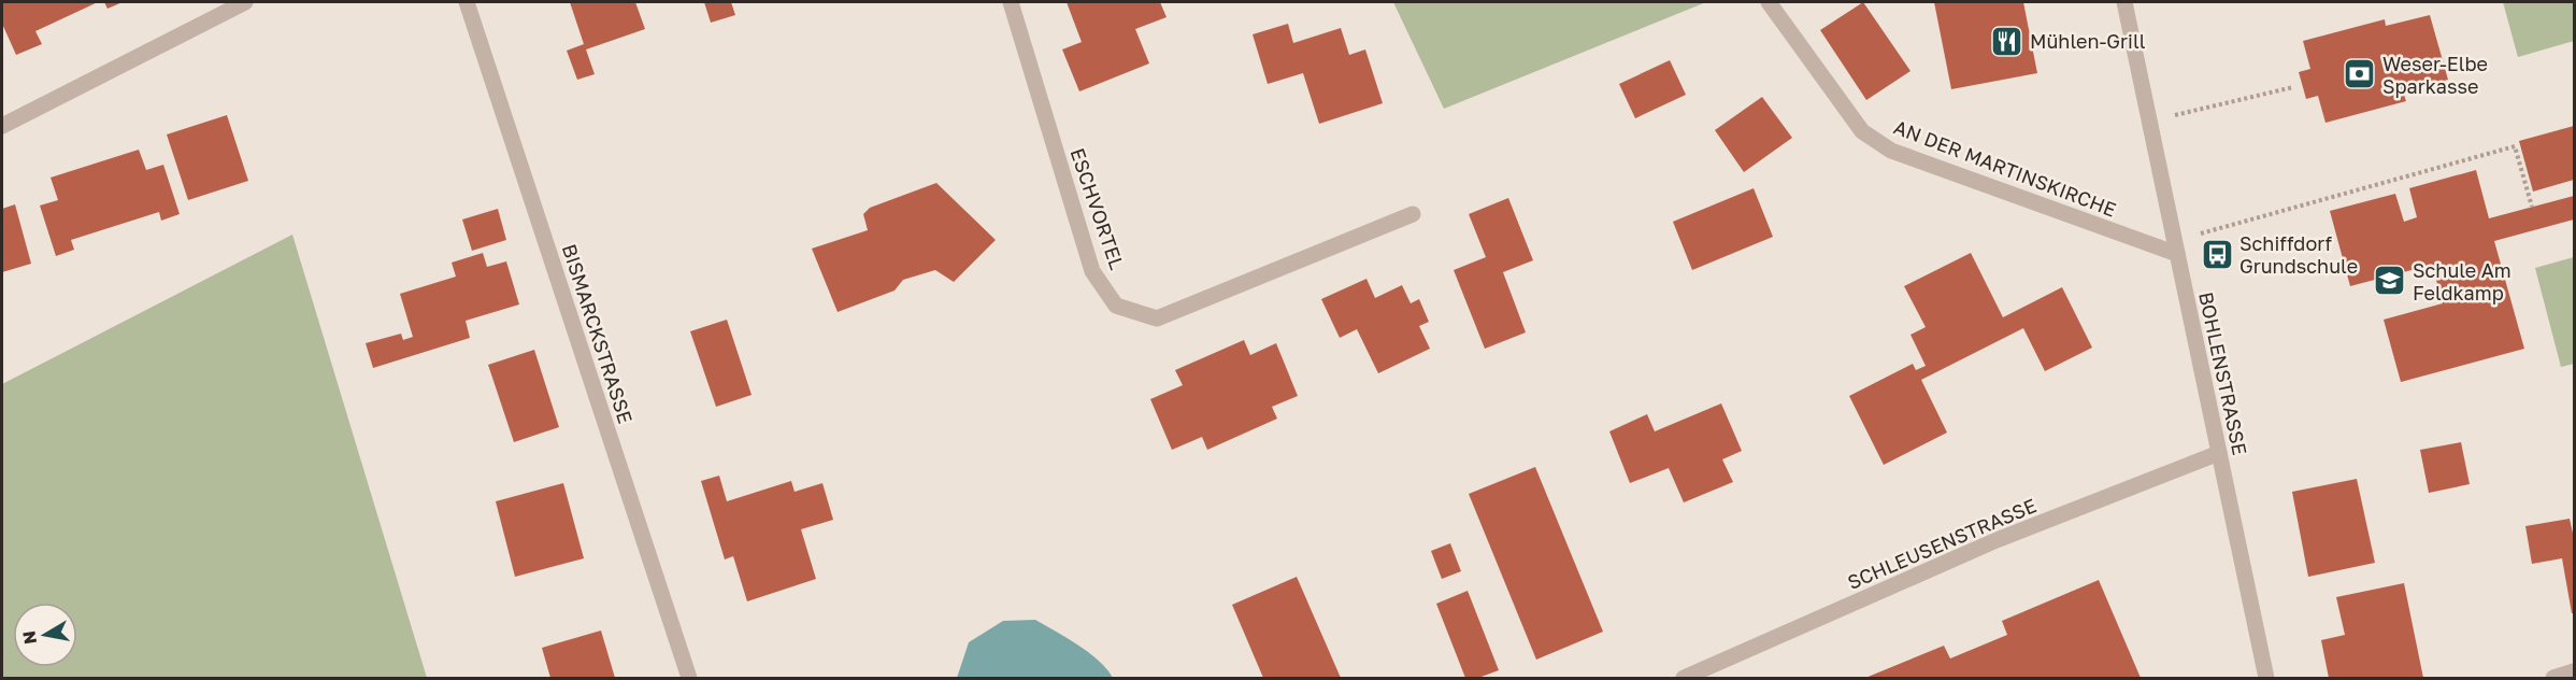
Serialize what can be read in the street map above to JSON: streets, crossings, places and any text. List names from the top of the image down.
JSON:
{
  "streets": {
    "street": [
      "AN DER MARTINSKIRCHE",
      "ESCHVORTEL",
      "BISMARCKSTRASSE",
      "BOHLENSTRASSE",
      "SCHLEUSENSTRASSE"
    ]
  },
  "crossings": [
    ["AN DER MARTINSKIRCHE", "BOHLENSTRASSE"],
    ["BOHLENSTRASSE", "SCHLEUSENSTRASSE"]
  ],
  "places": {
    "restaurant": ["Mühlen-Grill"],
    "bank": ["Weser-Elbe Sparkasse"],
    "bus stop": ["Schiffdorf Grundschule"],
    "school or university": ["Schule Am Feldkamp"]
  },
  "north": "left"
}
